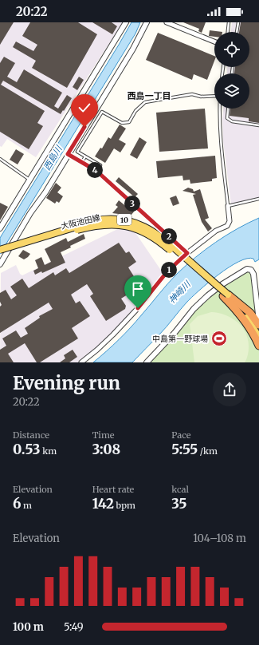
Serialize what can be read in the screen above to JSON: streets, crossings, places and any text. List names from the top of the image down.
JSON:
{
  "streets": {
    "main road": ["10", "大阪池田線"]
  },
  "districts": ["西島一丁目"],
  "water": ["西島川", "神崎川"],
  "places": {
    "sports": ["中島第一野球場"]
  },
  "page": {
    "status": "20:22",
    "pins": [
      "4",
      "3",
      "2",
      "1"
    ],
    "heading": ["Evening run", "20:22"],
    "stats": [
      ["Distance", "0.53 km"],
      ["Time", "3:08"],
      ["Pace", "5:55 /km"],
      ["Elevation", "6 m"],
      ["Heart rate", "142 bpm"],
      ["kcal", "35"]
    ],
    "chart": ["Elevation", "104–108 m"],
    "list": [
      {
        "name": "100 m",
        "note": "5:49"
      }
    ]
  }
}
